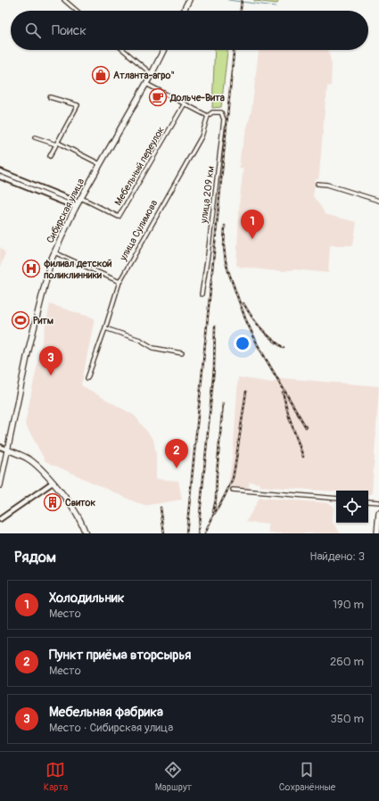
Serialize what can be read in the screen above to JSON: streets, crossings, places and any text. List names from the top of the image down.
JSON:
{
  "streets": {
    "main road": ["Сибирская улица"],
    "street": ["Мебельный переулок", "улица 209 км", "улица Сулимова"]
  },
  "crossings": [
    ["Мебельный переулок", "Сибирская улица"],
    ["улица 209 км", "улица Сулимова"]
  ],
  "places": {
    "shop": ["Атланта-агро\""],
    "cafe": ["Дольче-Вита"],
    "hospital": ["филиал детской поликлинники"],
    "sports": ["Ритм"],
    "building": ["Свиток"]
  },
  "page": {
    "search": "Поиск",
    "pins": ["1", "3", "2"],
    "heading": ["Рядом", "Найдено: 3"],
    "list": [
      {
        "mark": "1",
        "name": "Холодильник",
        "note": "Место",
        "value": "190 m"
      },
      {
        "mark": "2",
        "name": "Пункт приёма вторсырья",
        "note": "Место",
        "value": "260 m"
      },
      {
        "mark": "3",
        "name": "Мебельная фабрика",
        "note": "Место · Сибирская улица",
        "value": "350 m"
      }
    ],
    "nav": ["Карта", "Маршрут", "Сохранённые"]
  }
}
